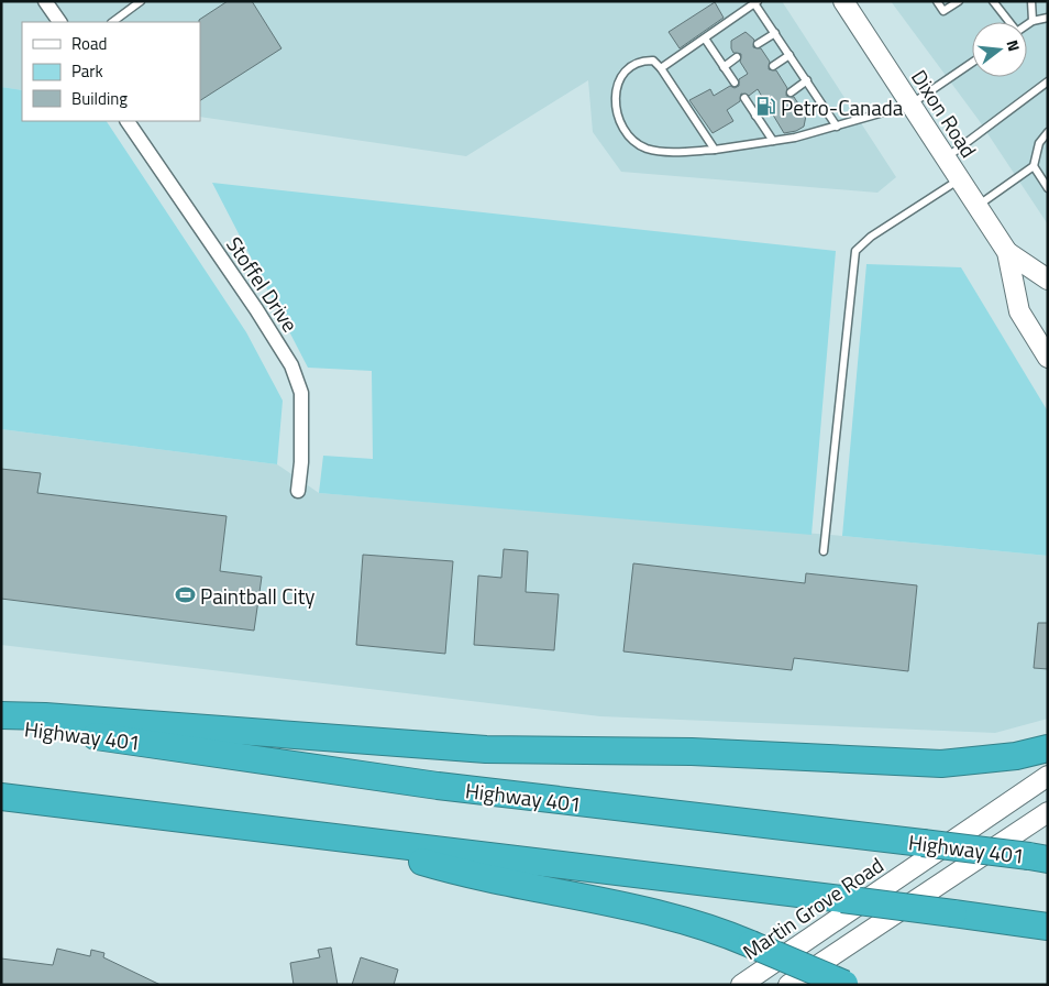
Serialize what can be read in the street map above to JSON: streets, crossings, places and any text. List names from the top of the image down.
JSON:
{
  "streets": {
    "highway": ["Highway 401"],
    "main road": ["Dixon Road", "Martin Grove Road"],
    "street": ["Stoffel Drive"]
  },
  "places": {
    "fuel station": ["Petro-Canada"],
    "sports": ["Paintball City"]
  },
  "legend": ["Road", "Park", "Building"],
  "north": "right"
}
